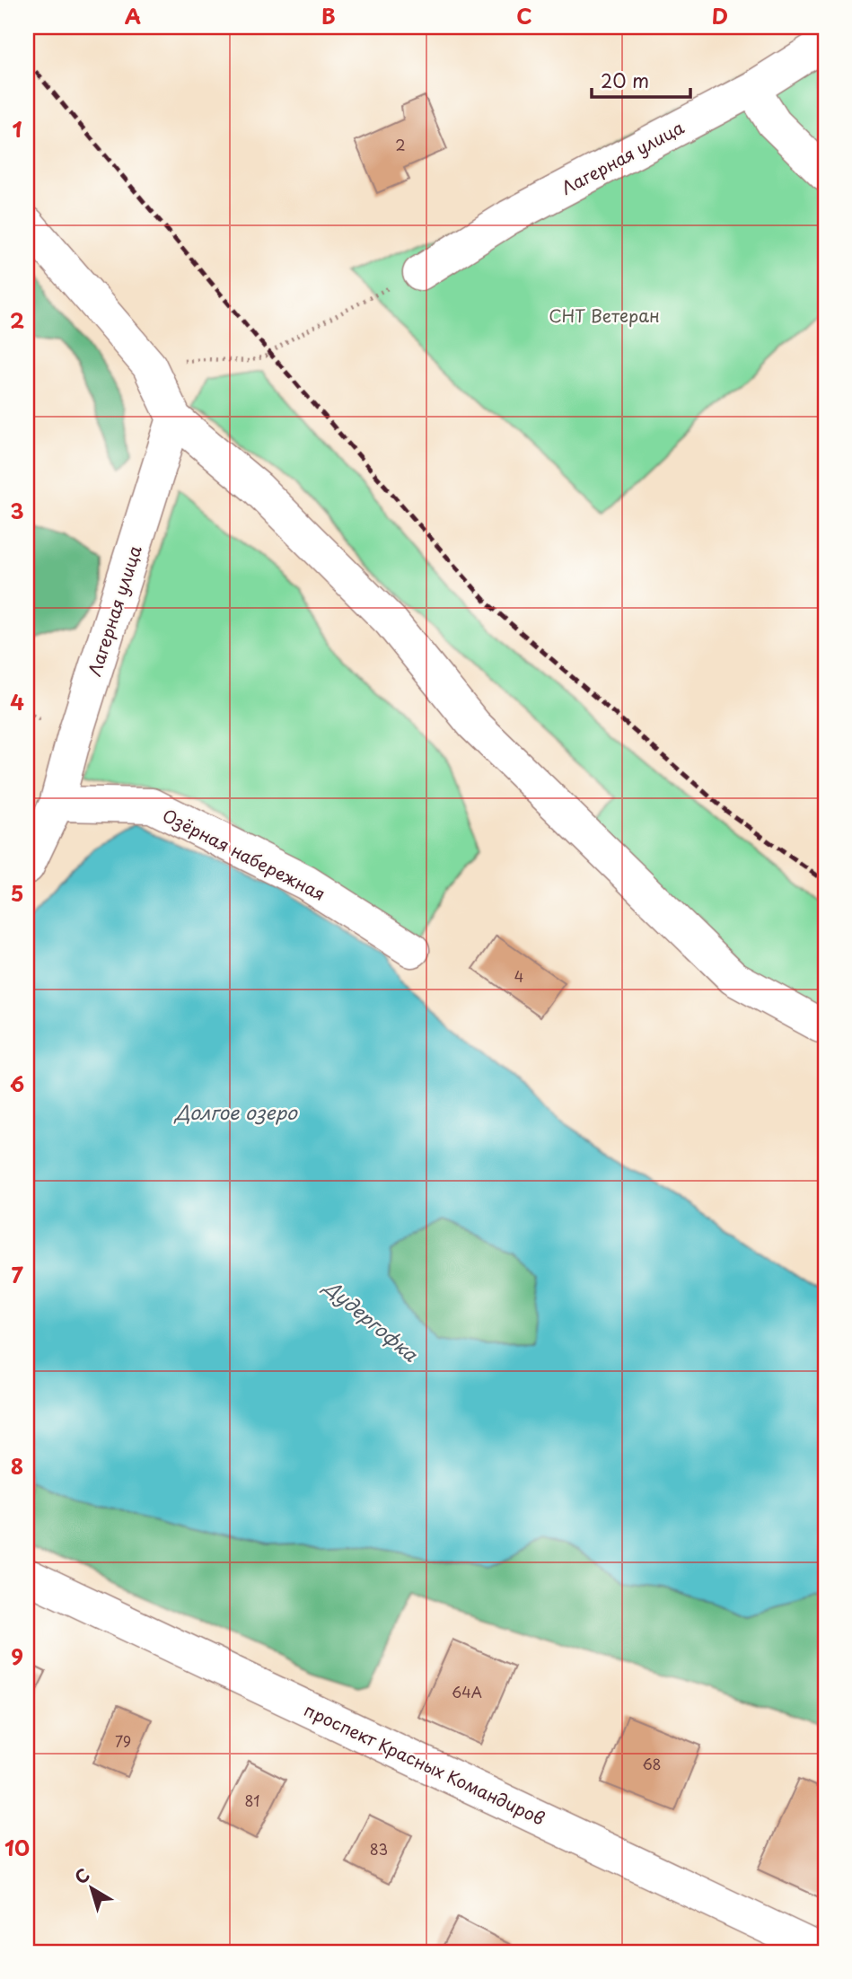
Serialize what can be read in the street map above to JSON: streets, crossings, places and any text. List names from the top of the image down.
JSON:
{
  "streets": {
    "street": ["Лагерная улица", "Озёрная набережная", "проспект Красных Командиров"]
  },
  "crossings": [
    ["Лагерная улица", "Озёрная набережная"]
  ],
  "water": ["Долгое озеро", "Дудергофка"],
  "parks": ["СНТ Ветеран"],
  "house_numbers": [
    "2",
    "4",
    "64А",
    "79",
    "68",
    "81",
    "83"
  ],
  "scale_bar": "20 m",
  "north": "top left",
  "grid": {
    "columns": [
      "A",
      "B",
      "C",
      "D"
    ],
    "rows": [
      "1",
      "2",
      "3",
      "4",
      "5",
      "6",
      "7",
      "8",
      "9",
      "10"
    ]
  }
}
